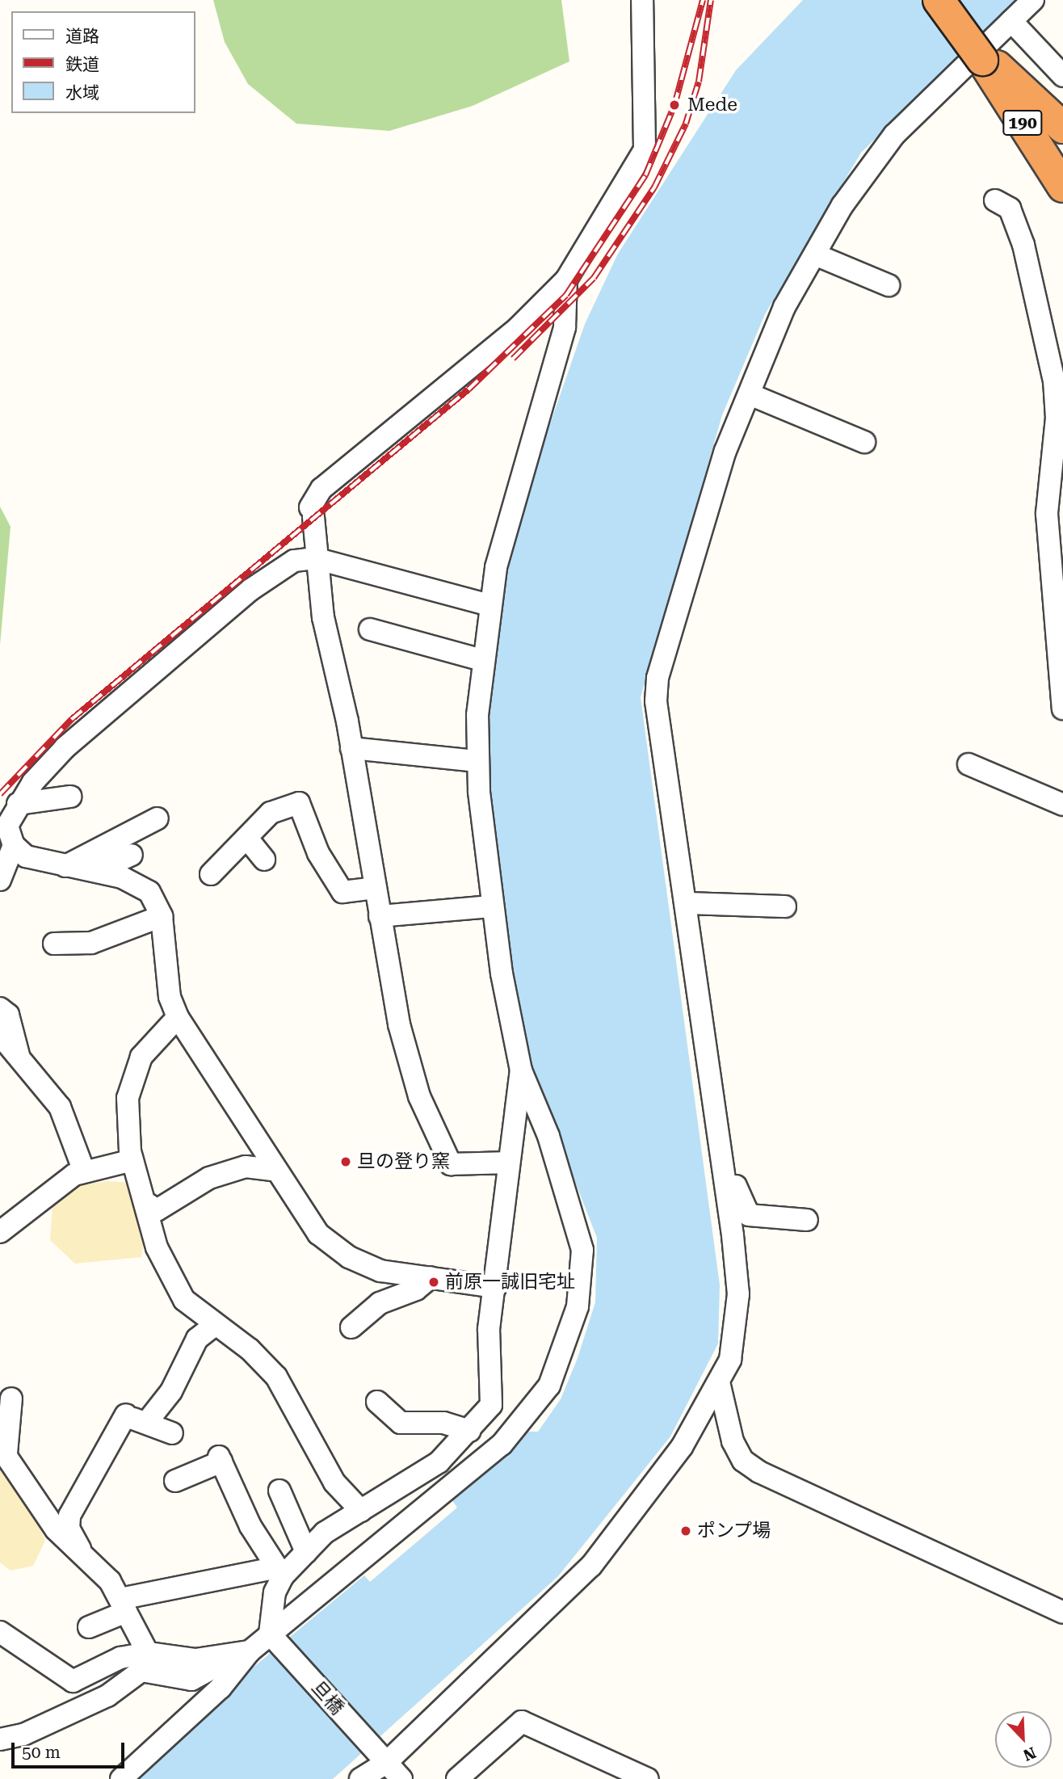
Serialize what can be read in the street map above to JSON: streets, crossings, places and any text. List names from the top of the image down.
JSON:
{
  "streets": {
    "highway": ["190"],
    "street": ["旦橋"]
  },
  "places": [
    "Mede",
    "旦の登り窯",
    "前原一誠旧宅址",
    "ポンプ場"
  ],
  "legend": ["道路", "鉄道", "水域"],
  "scale_bar": "50 m",
  "north": "bottom right"
}
